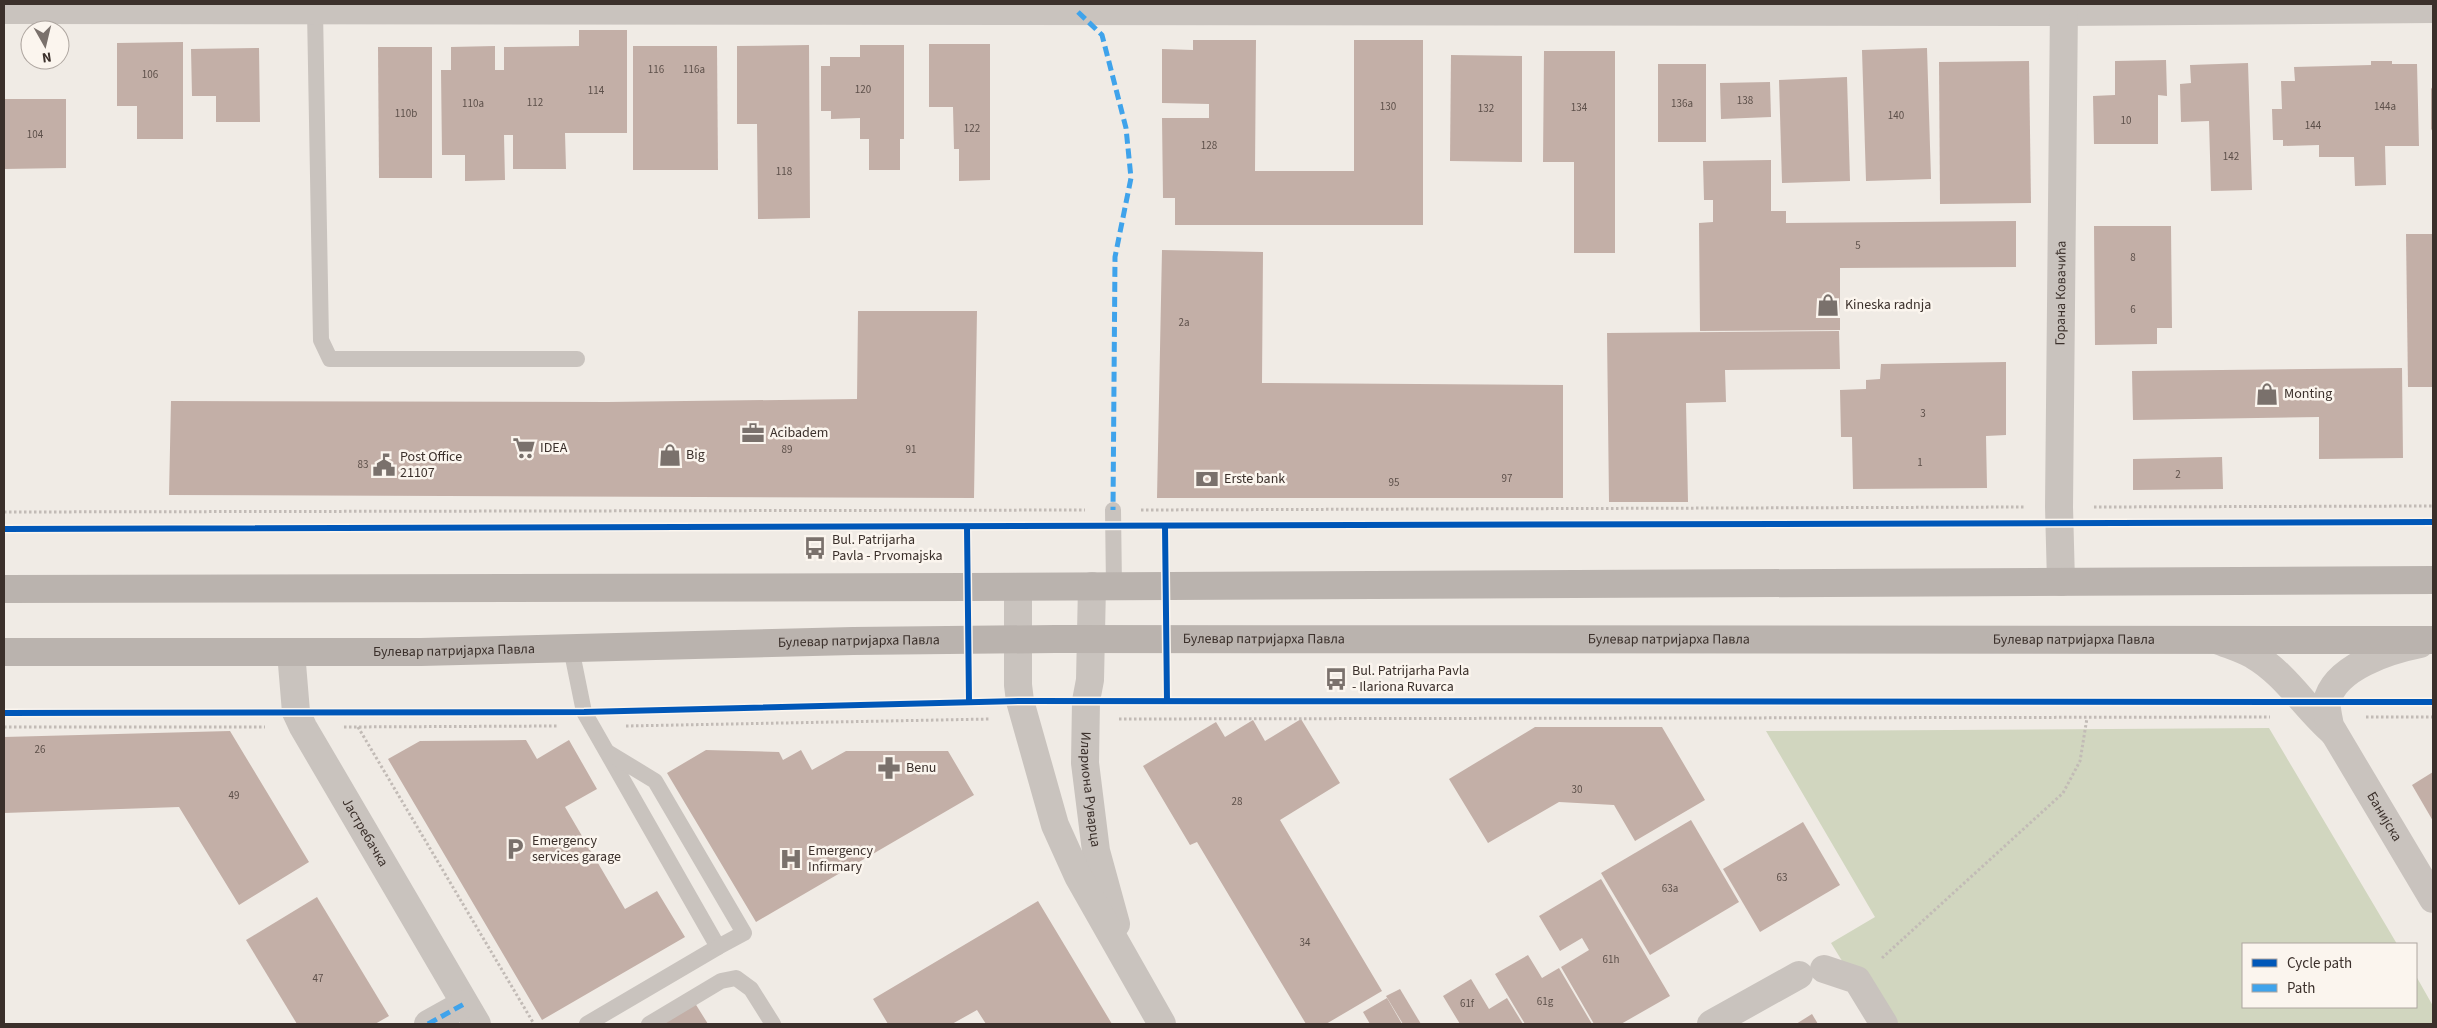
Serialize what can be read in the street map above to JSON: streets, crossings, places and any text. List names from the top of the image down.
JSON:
{
  "streets": {
    "main road": ["Булевар патријарха Павла"],
    "street": [
      "Горана Ковачића",
      "Илариона Руварца",
      "Банијска",
      "Јастребачка"
    ]
  },
  "crossings": [
    ["Булевар патријарха Павла", "Илариона Руварца"],
    ["Булевар патријарха Павла", "Банијска"],
    ["Булевар патријарха Павла", "Јастребачка"]
  ],
  "places": {
    "shop": ["Kineska radnja", "Monting", "Big"],
    "office": ["Acibadem"],
    "supermarket": ["IDEA"],
    "public building": ["Post Office 21107"],
    "bank": ["Erste bank"],
    "bus stop": ["Bul. Patrijarha Pavla - Prvomajska", "Bul. Patrijarha Pavla - Ilariona Ruvarca"],
    "pharmacy": ["Benu"],
    "parking": ["Emergency services garage"],
    "hospital": ["Emergency Infirmary"]
  },
  "house_numbers": [
    "116",
    "116a",
    "106",
    "120",
    "114",
    "138",
    "112",
    "110a",
    "136a",
    "130",
    "144a",
    "134",
    "132",
    "110b",
    "140",
    "10",
    "144",
    "122",
    "104",
    "128",
    "142",
    "118",
    "5",
    "8",
    "6",
    "2a",
    "3",
    "89",
    "91",
    "1",
    "83",
    "2",
    "97",
    "95",
    "26",
    "30",
    "49",
    "28",
    "63",
    "63a",
    "34",
    "61h",
    "47",
    "61g",
    "61f"
  ],
  "legend": ["Cycle path", "Path"],
  "north": "bottom"
}
